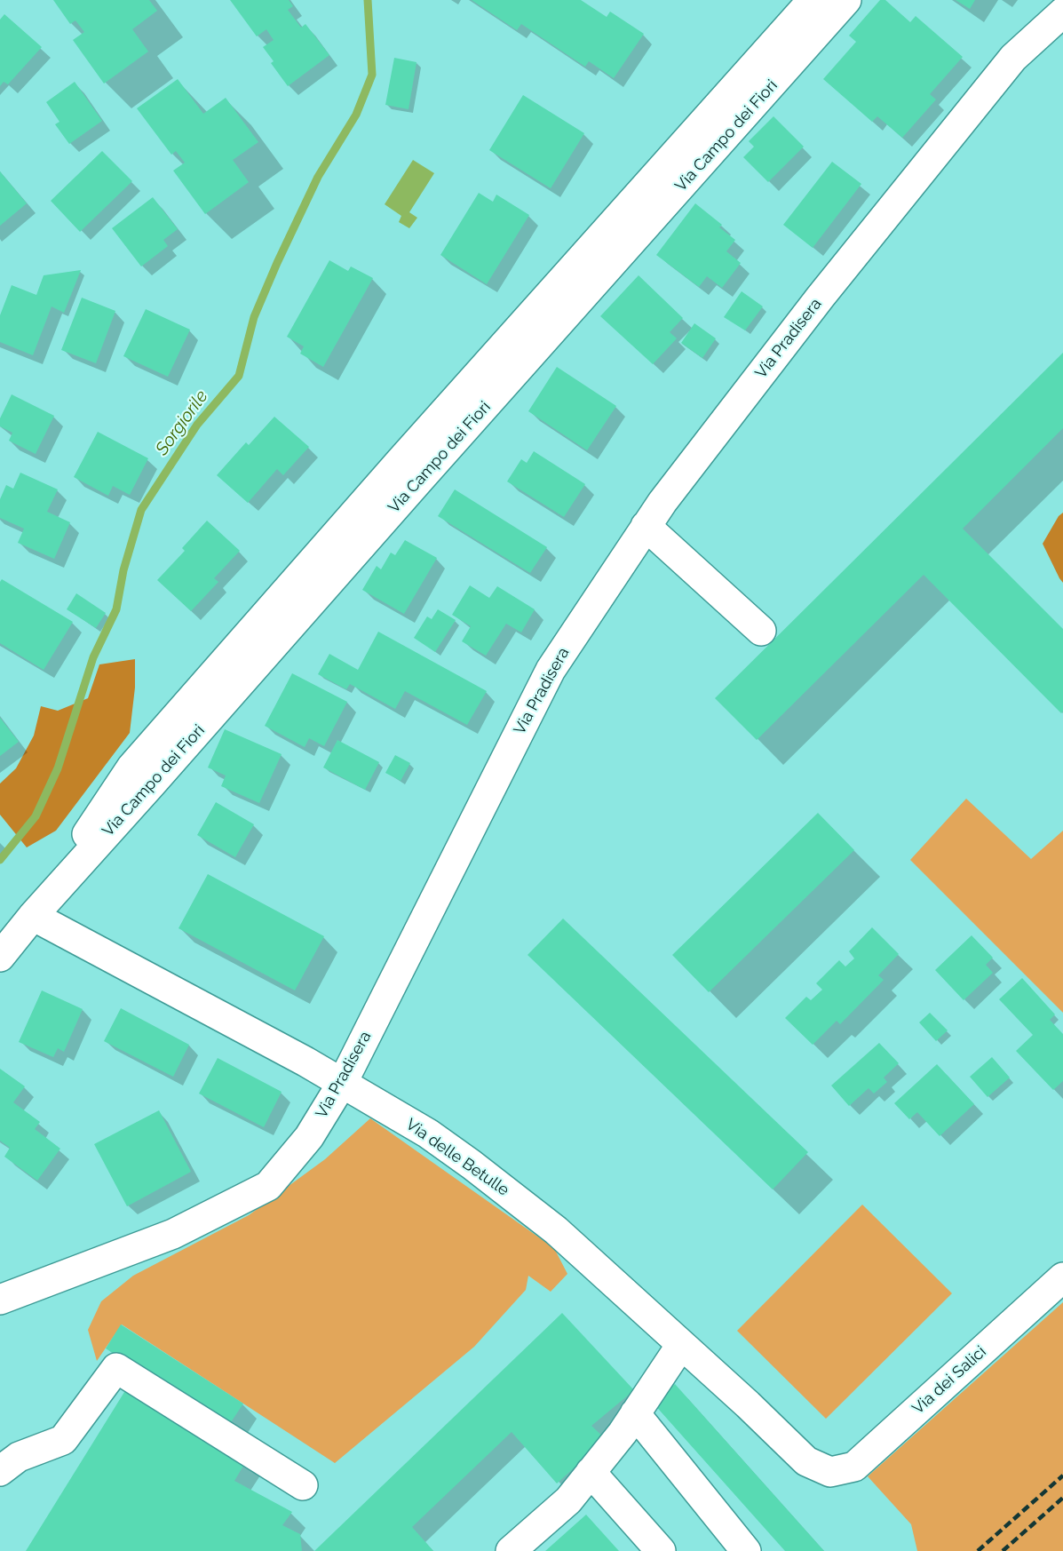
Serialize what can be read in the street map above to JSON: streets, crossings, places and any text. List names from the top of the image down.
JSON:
{
  "streets": {
    "street": [
      "Via Campo dei Fiori",
      "Via Pradisera",
      "Via delle Betulle",
      "Via dei Salici"
    ]
  },
  "crossings": [
    ["Via Campo dei Fiori", "Via delle Betulle"],
    ["Via Pradisera", "Via delle Betulle"],
    ["Via delle Betulle", "Via dei Salici"]
  ],
  "water": ["Sorgiorile"]
}
